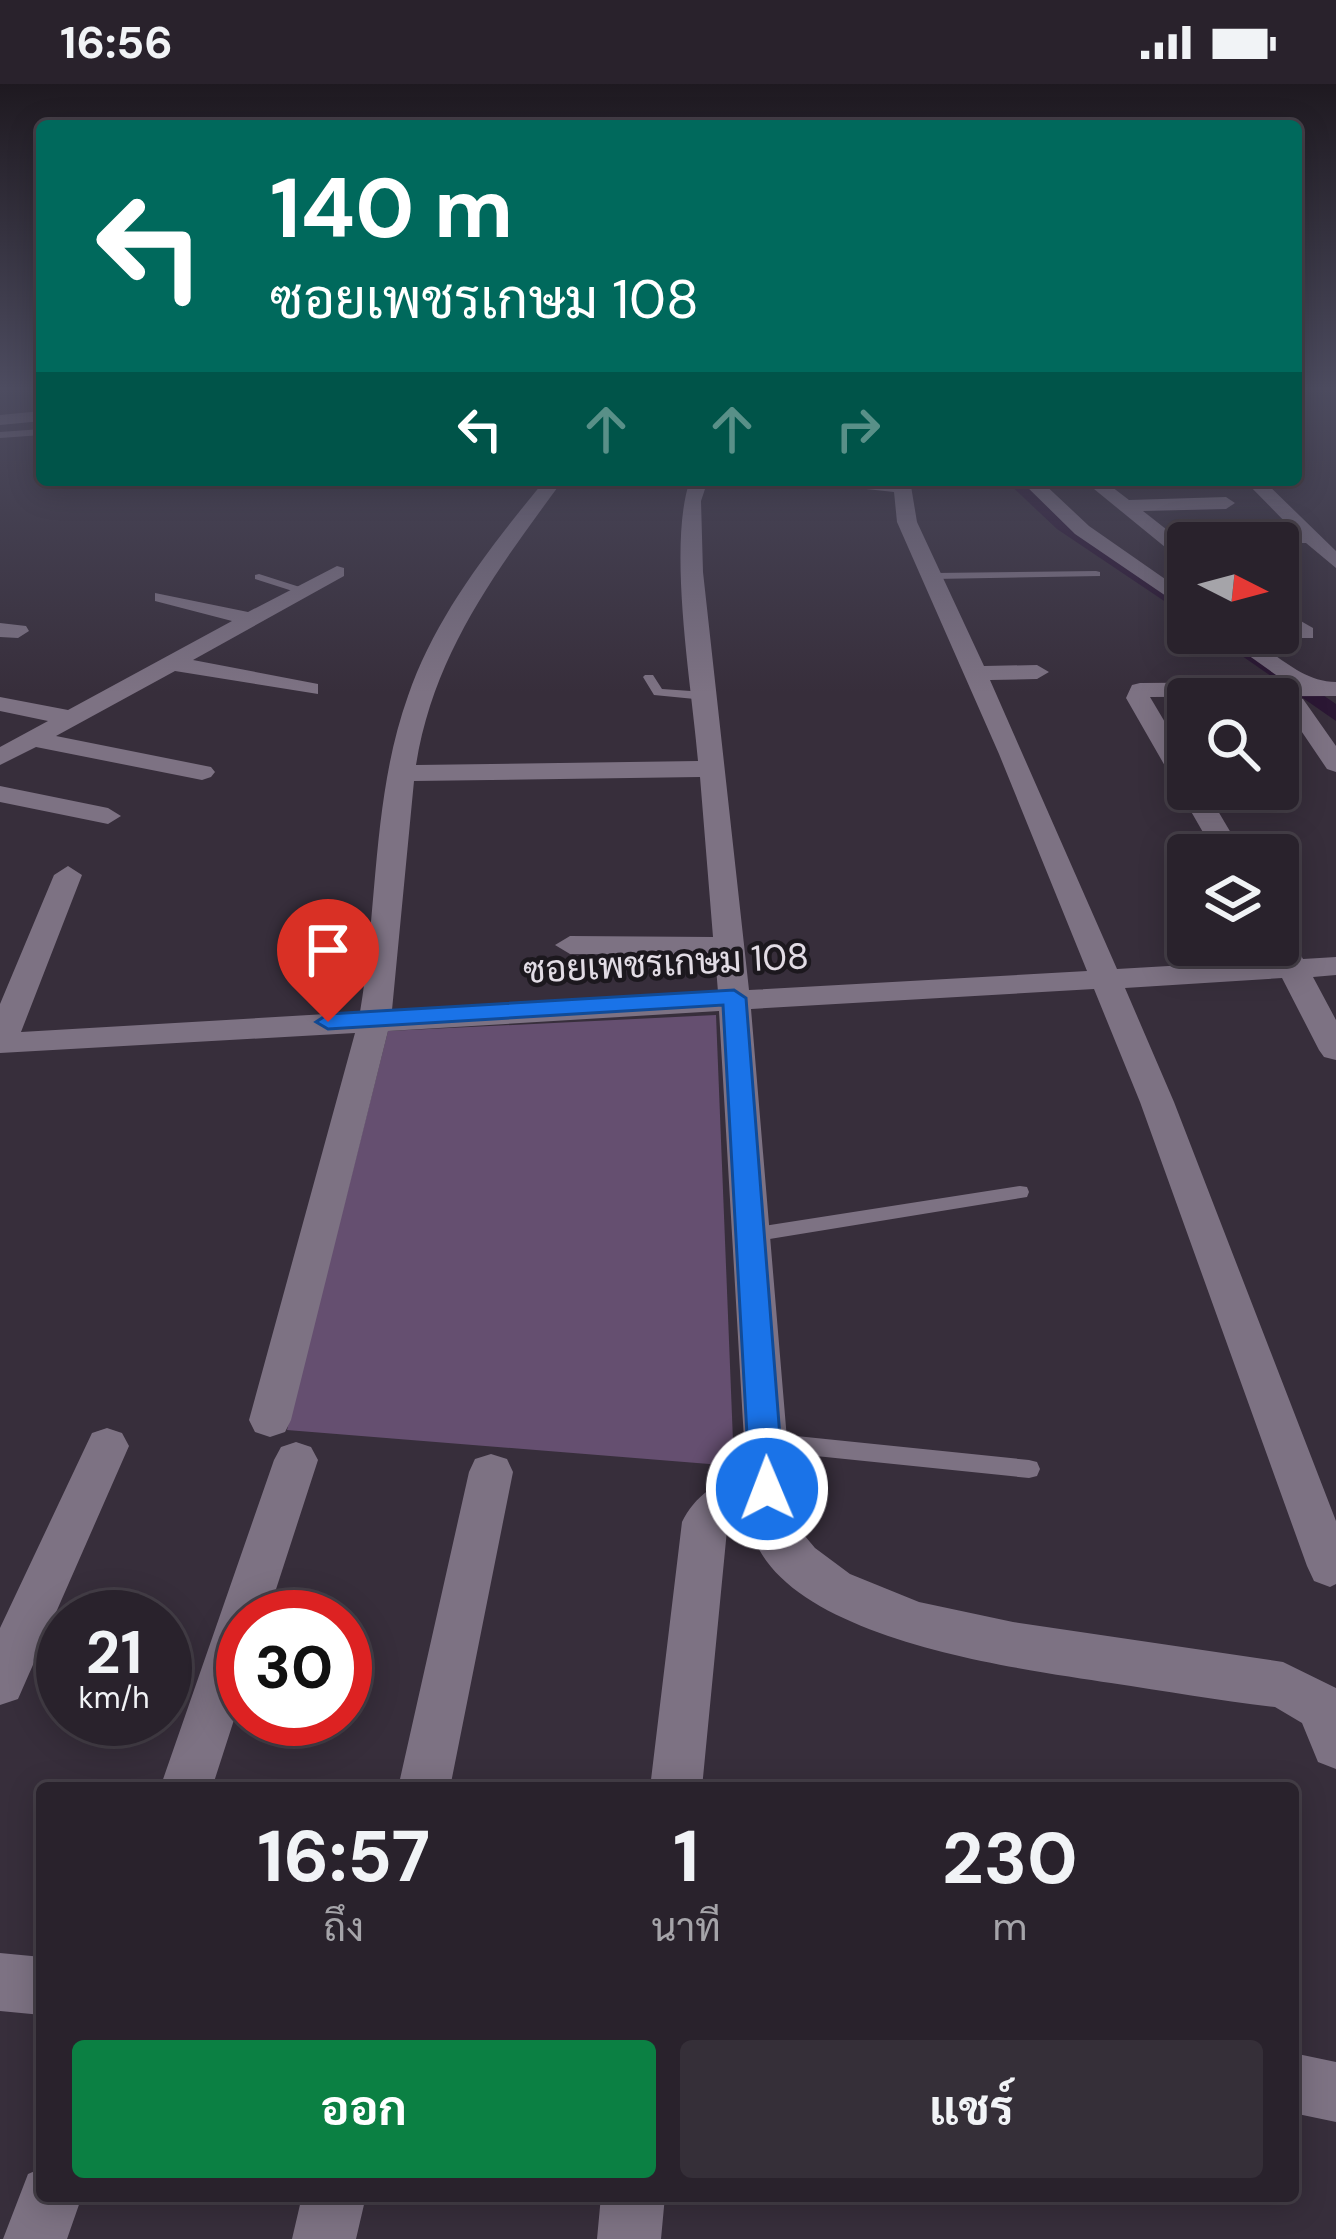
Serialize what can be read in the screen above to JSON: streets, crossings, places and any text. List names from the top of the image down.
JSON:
{
  "streets": {
    "street": ["ซอยเพชรเกษม 108"]
  },
  "north": "right",
  "page": {
    "status": "16:56",
    "turn": ["140 m", "ซอยเพชรเกษม 108"],
    "speed": "21 km/h",
    "limit": "30",
    "eta": [
      "16:57",
      "ถึง",
      "1",
      "นาที",
      "230",
      "m"
    ],
    "buttons": ["ออก", "แชร์"]
  }
}
